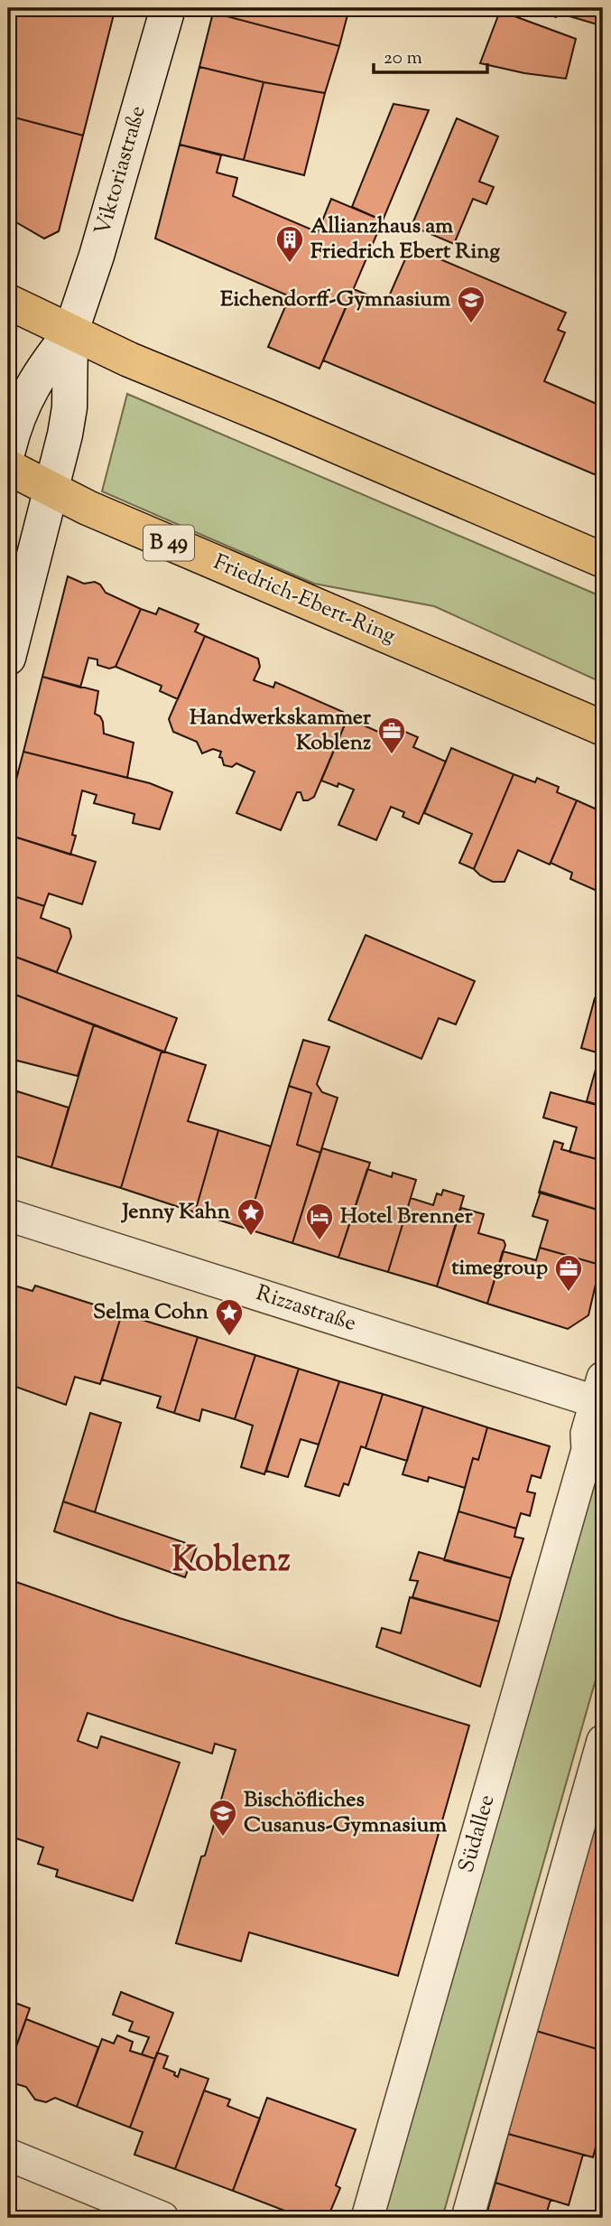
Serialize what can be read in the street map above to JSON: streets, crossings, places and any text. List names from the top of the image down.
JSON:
{
  "streets": {
    "main road": ["B 49", "Friedrich-Ebert-Ring"],
    "street": ["Viktoriastraße", "Rizzastraße", "Südallee"]
  },
  "crossings": [
    ["Rizzastraße", "Südallee"]
  ],
  "districts": ["Koblenz"],
  "places": {
    "building": ["Allianzhaus am Friedrich Ebert Ring"],
    "school or university": ["Eichendorff-Gymnasium", "Bischöfliches Cusanus-Gymnasium"],
    "office": ["Handwerkskammer Koblenz", "timegroup"],
    "place": ["Jenny Kahn", "Selma Cohn"],
    "hotel": ["Hotel Brenner"]
  },
  "scale_bar": "20 m"
}
